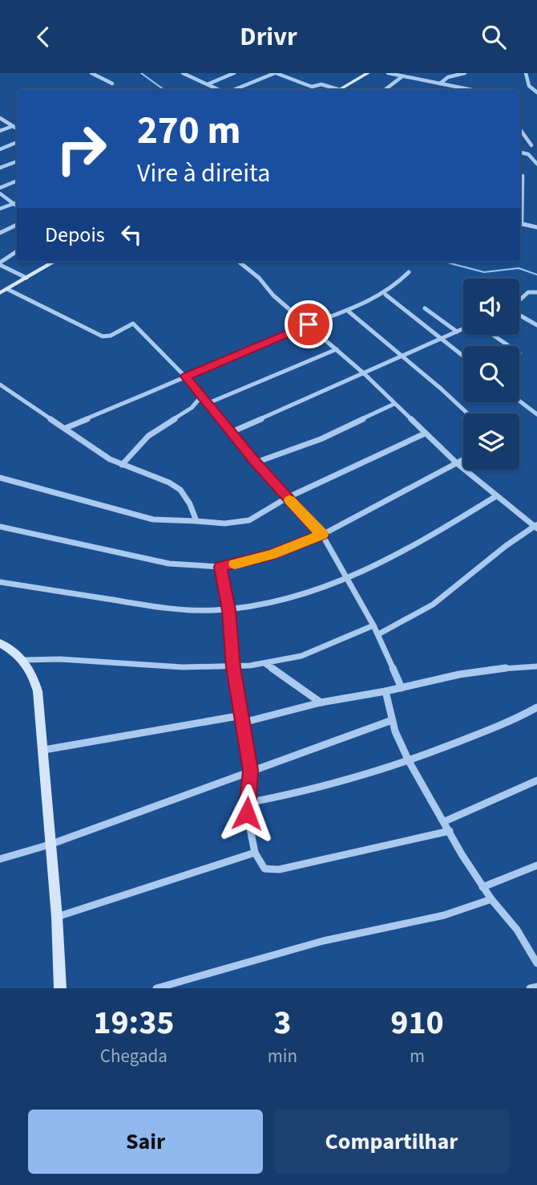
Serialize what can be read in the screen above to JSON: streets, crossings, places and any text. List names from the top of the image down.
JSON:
{
  "page": {
    "header": "Drivr",
    "turn": ["270 m", "Vire à direita"],
    "then": "Depois",
    "eta": [
      "19:35",
      "Chegada",
      "3",
      "min",
      "910",
      "m"
    ],
    "buttons": ["Sair", "Compartilhar"]
  }
}
